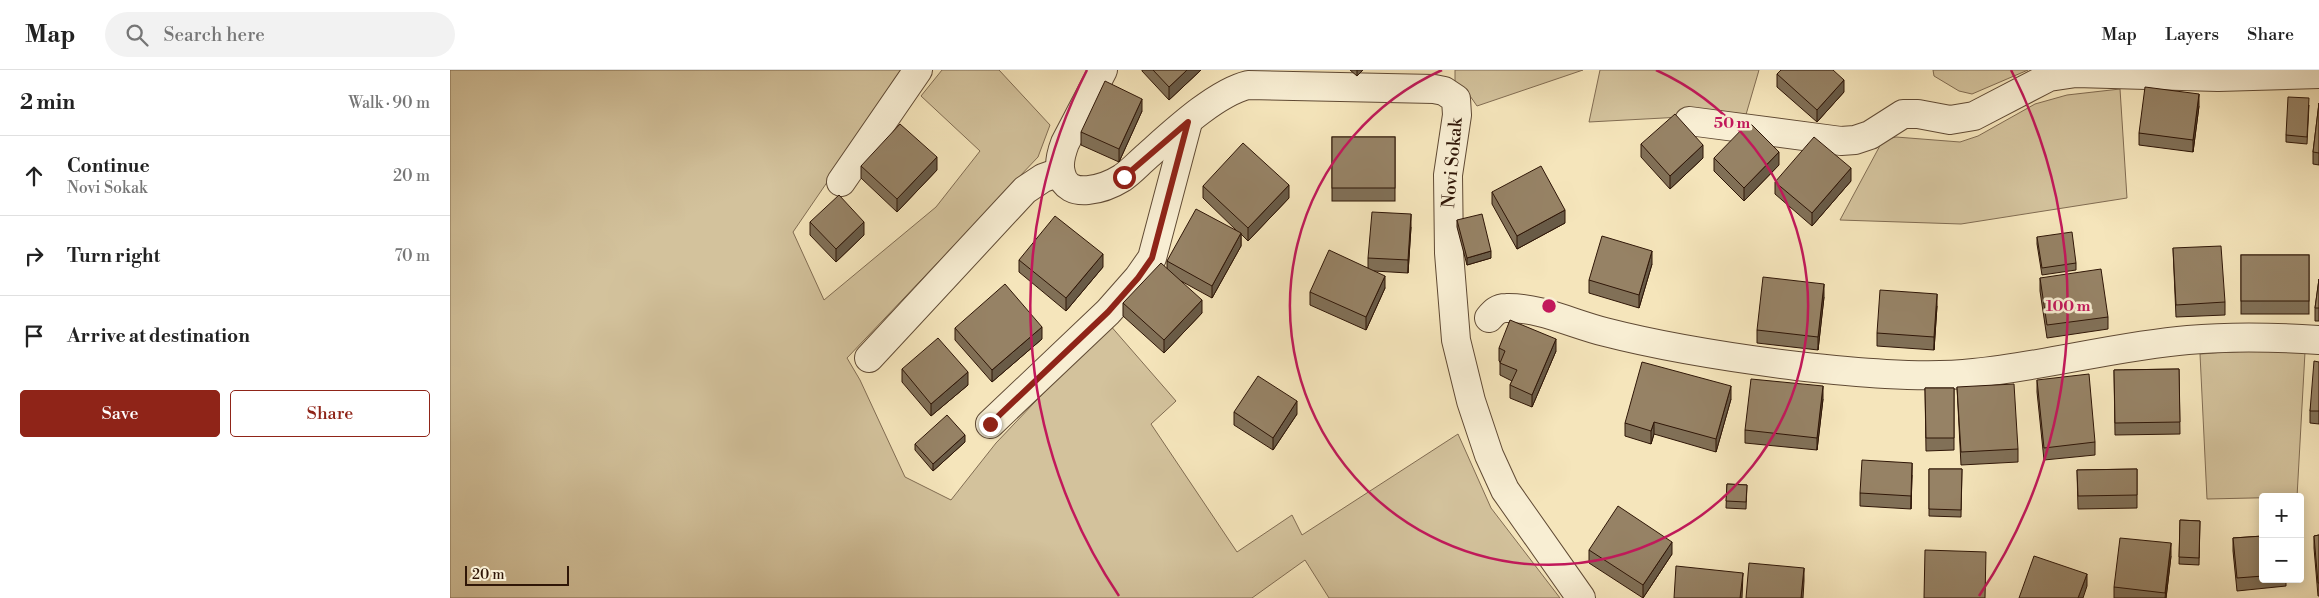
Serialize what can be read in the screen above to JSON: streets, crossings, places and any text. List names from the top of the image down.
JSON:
{
  "streets": {
    "street": ["Novi Sokak"]
  },
  "scale_bar": "20 m",
  "page": {
    "header": "Map",
    "search": "Search here",
    "nav": ["Map", "Layers", "Share"],
    "heading": ["2 min", "Walk · 90 m"],
    "list": [
      ["Continue", "Novi Sokak", "20 m"],
      ["Turn right", "70 m"],
      "Arrive at destination"
    ],
    "buttons": ["Save", "Share"],
    "map_buttons": ["+", "−"],
    "scale": "20 m"
  },
  "rings": ["50 m", "100 m"]
}
